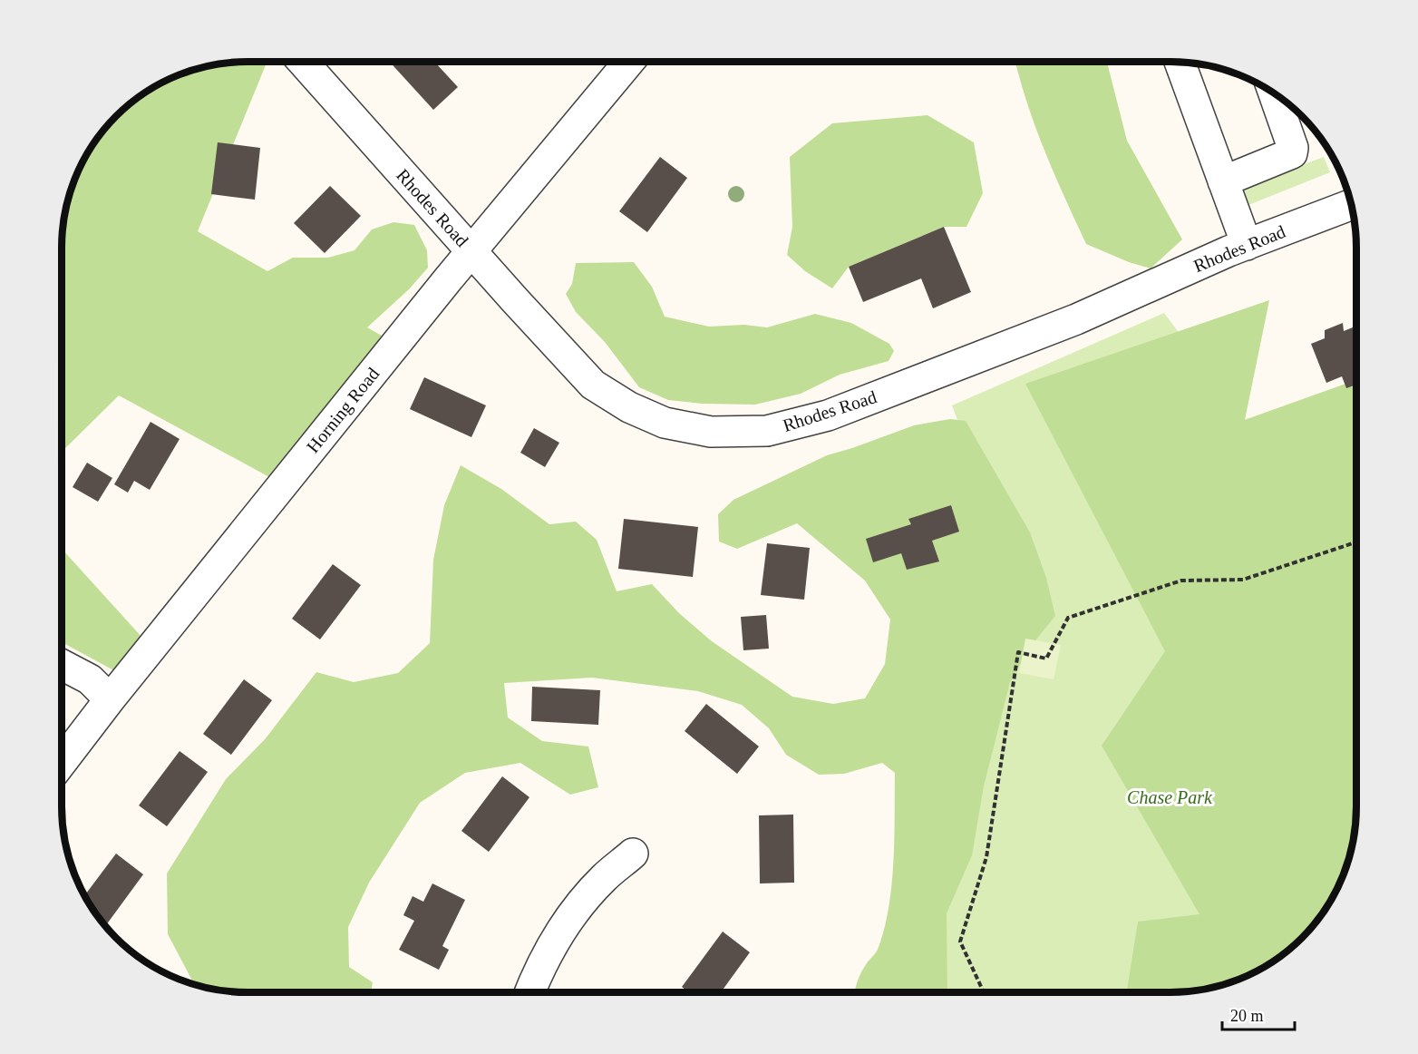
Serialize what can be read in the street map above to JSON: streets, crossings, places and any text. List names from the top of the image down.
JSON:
{
  "streets": {
    "street": ["Rhodes Road", "Horning Road"]
  },
  "crossings": [
    ["Rhodes Road", "Horning Road"]
  ],
  "parks": ["Chase Park"],
  "scale_bar": "20 m"
}
